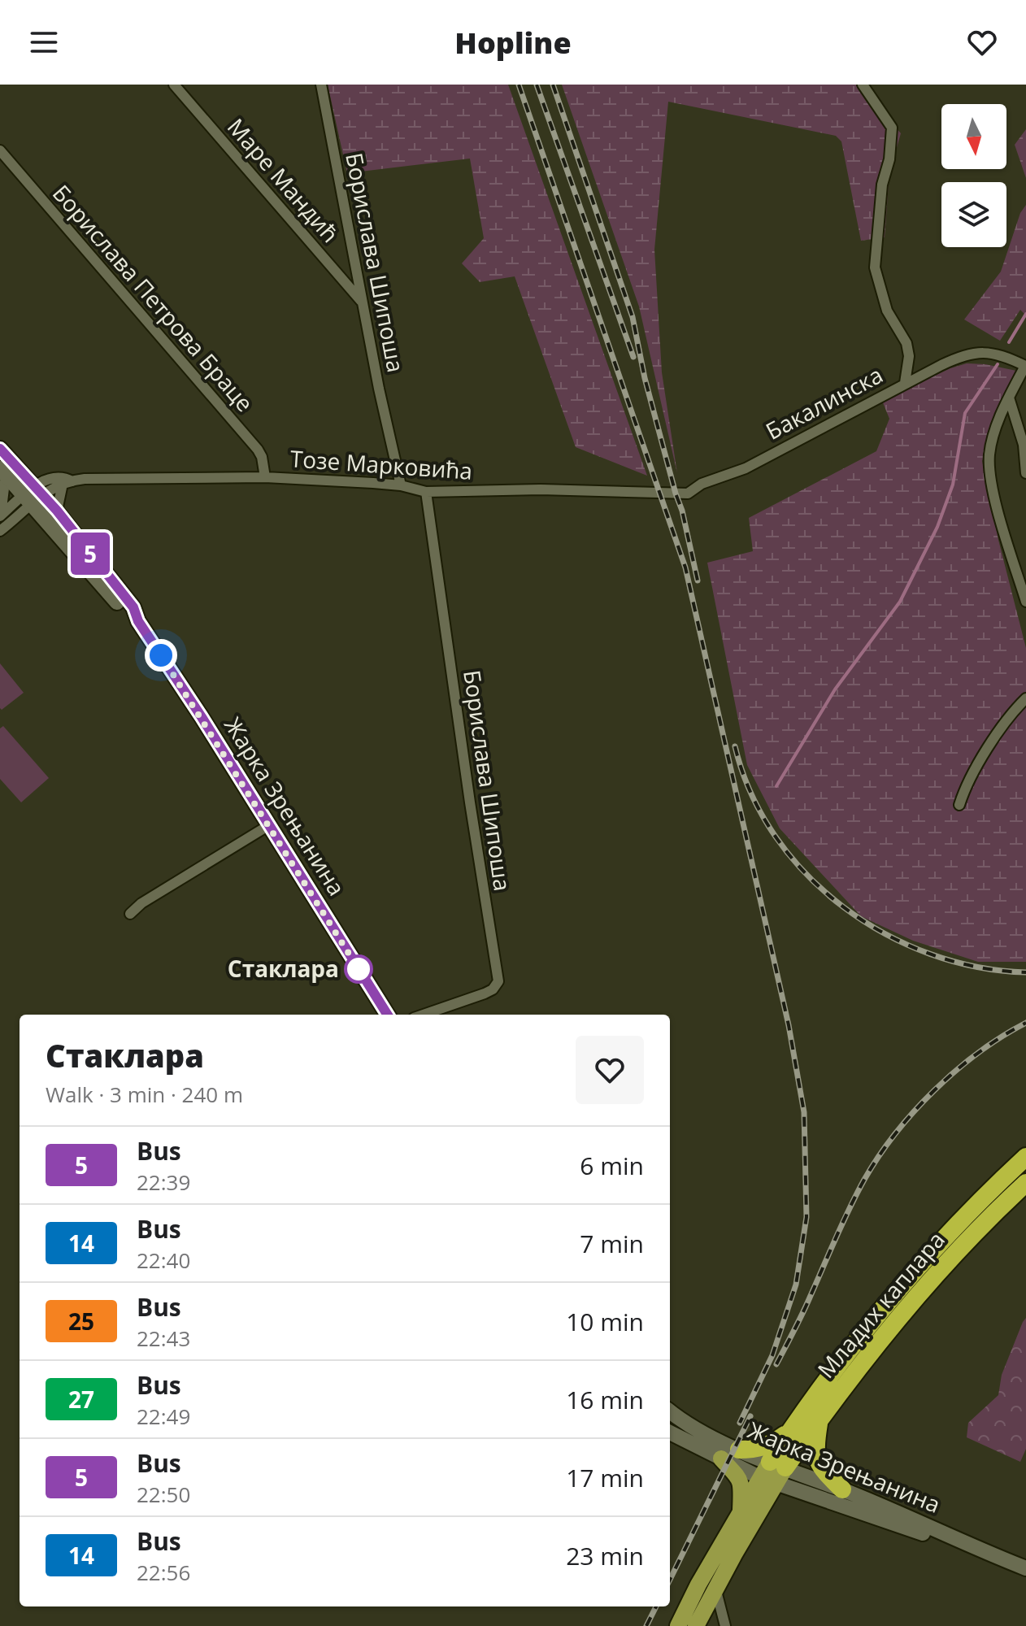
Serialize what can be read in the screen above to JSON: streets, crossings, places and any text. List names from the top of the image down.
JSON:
{
  "streets": {
    "highway": ["Младих каплара"],
    "street": [
      "Маре Мандић",
      "Борислава Шипоша",
      "Борислава Петрова Браце",
      "Бакалинска",
      "Тозе Марковића",
      "Жарка Зрењанина"
    ]
  },
  "crossings": [
    ["Маре Мандић", "Борислава Шипоша"],
    ["Борислава Шипоша", "Тозе Марковића"],
    ["Борислава Петрова Браце", "Тозе Марковића"],
    ["Бакалинска", "Тозе Марковића"],
    ["Тозе Марковића", "Жарка Зрењанина"],
    ["Жарка Зрењанина", "Младих каплара"]
  ],
  "places": ["Стаклара"],
  "lines": ["bus line 5"],
  "north": "bottom",
  "page": {
    "header": "Hopline",
    "on_map": "5",
    "heading": ["Стаклара", "Walk · 3 min · 240 m"],
    "list": [
      {
        "mark": "5",
        "name": "Bus",
        "note": "22:39",
        "value": "6 min"
      },
      {
        "mark": "14",
        "name": "Bus",
        "note": "22:40",
        "value": "7 min"
      },
      {
        "mark": "25",
        "name": "Bus",
        "note": "22:43",
        "value": "10 min"
      },
      {
        "mark": "27",
        "name": "Bus",
        "note": "22:49",
        "value": "16 min"
      },
      {
        "mark": "5",
        "name": "Bus",
        "note": "22:50",
        "value": "17 min"
      },
      {
        "mark": "14",
        "name": "Bus",
        "note": "22:56",
        "value": "23 min"
      }
    ]
  }
}
